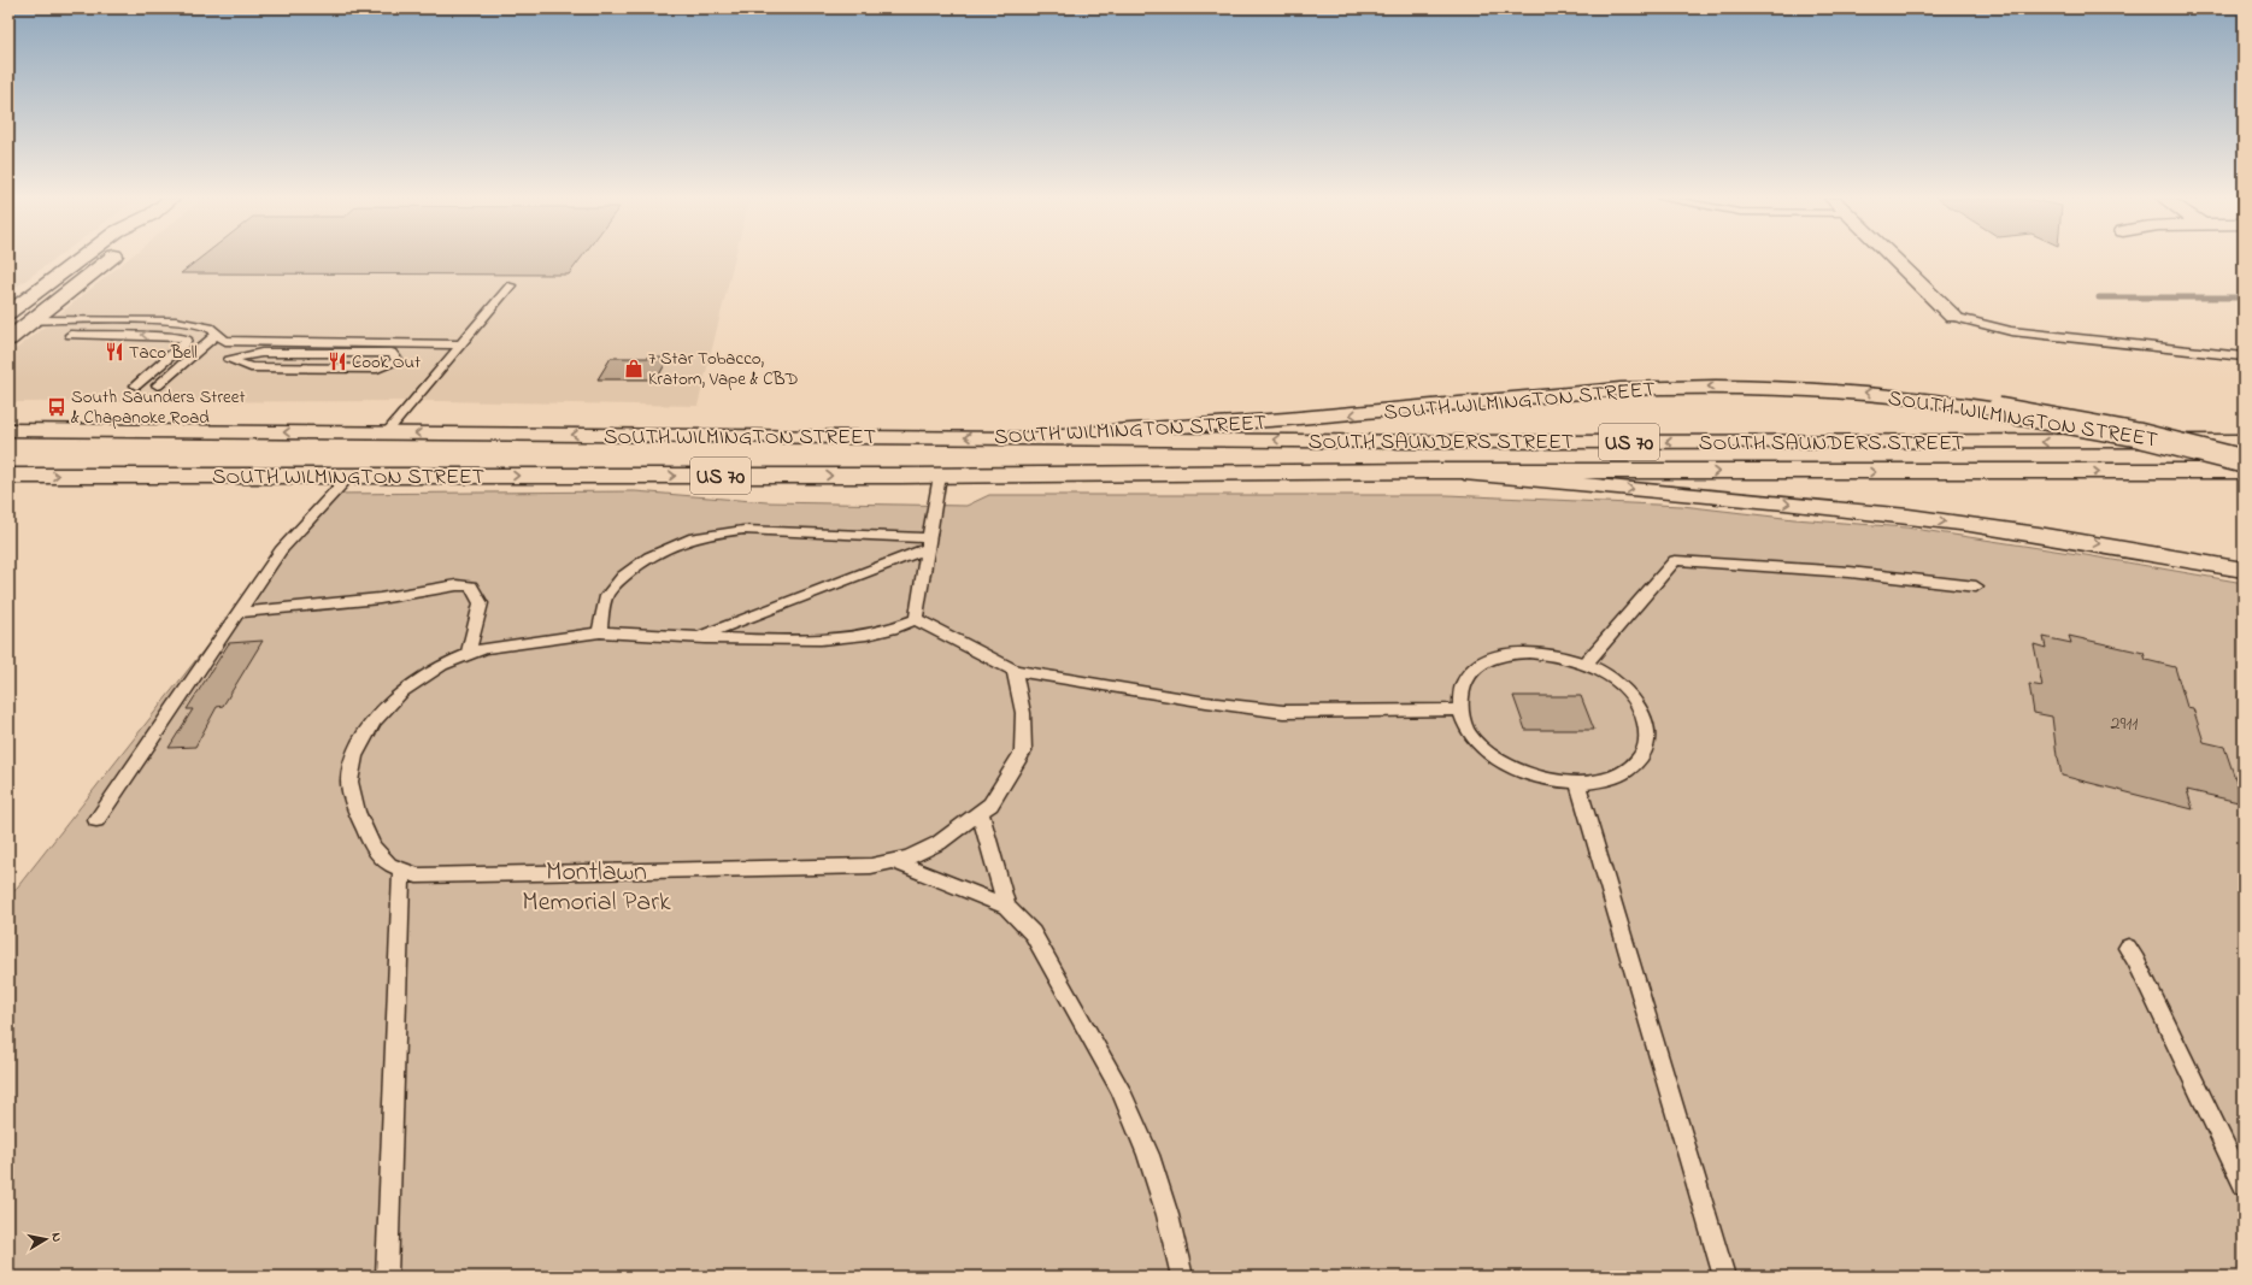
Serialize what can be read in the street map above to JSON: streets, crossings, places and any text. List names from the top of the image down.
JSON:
{
  "streets": {
    "main road": ["SOUTH WILMINGTON STREET", "SOUTH SAUNDERS STREET", "US 70"]
  },
  "crossings": [
    ["SOUTH WILMINGTON STREET", "SOUTH SAUNDERS STREET"]
  ],
  "parks": ["Montlawn Memorial Park"],
  "places": {
    "restaurant": ["Taco Bell", "Cook Out"],
    "shop": ["7 Star Tobacco, Kratom, Vape & CBD"],
    "bus stop": ["South Saunders Street & Chapanoke Road"]
  },
  "house_numbers": ["2911"],
  "north": "right"
}
